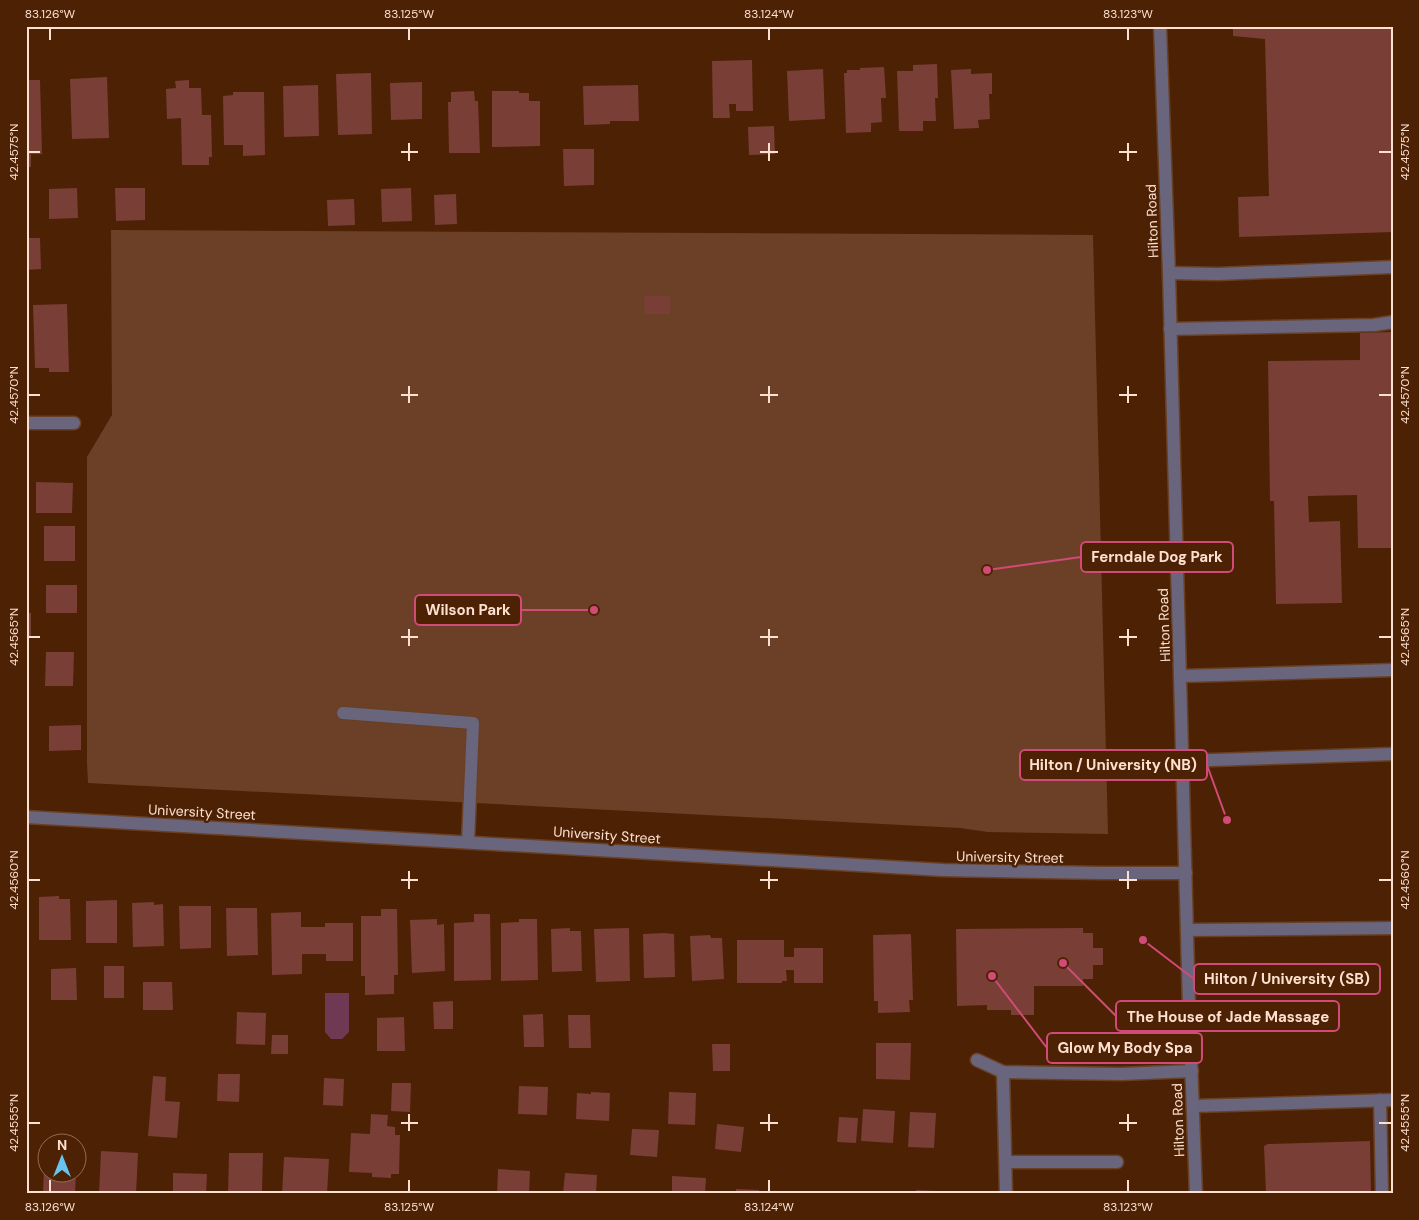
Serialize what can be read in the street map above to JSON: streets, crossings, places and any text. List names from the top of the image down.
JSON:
{
  "streets": {
    "street": ["Hilton Road", "University Street"]
  },
  "crossings": [
    ["Hilton Road", "University Street"]
  ],
  "places": [
    "Ferndale Dog Park",
    "Wilson Park",
    "Hilton / University (NB)",
    "Hilton / University (SB)",
    "The House of Jade Massage",
    "Glow My Body Spa"
  ],
  "north": "top",
  "coordinates": [
    "83.126°W",
    "83.125°W",
    "83.124°W",
    "83.123°W",
    "42.4575°N",
    "42.4570°N",
    "42.4565°N",
    "42.4560°N",
    "42.4555°N"
  ]
}
